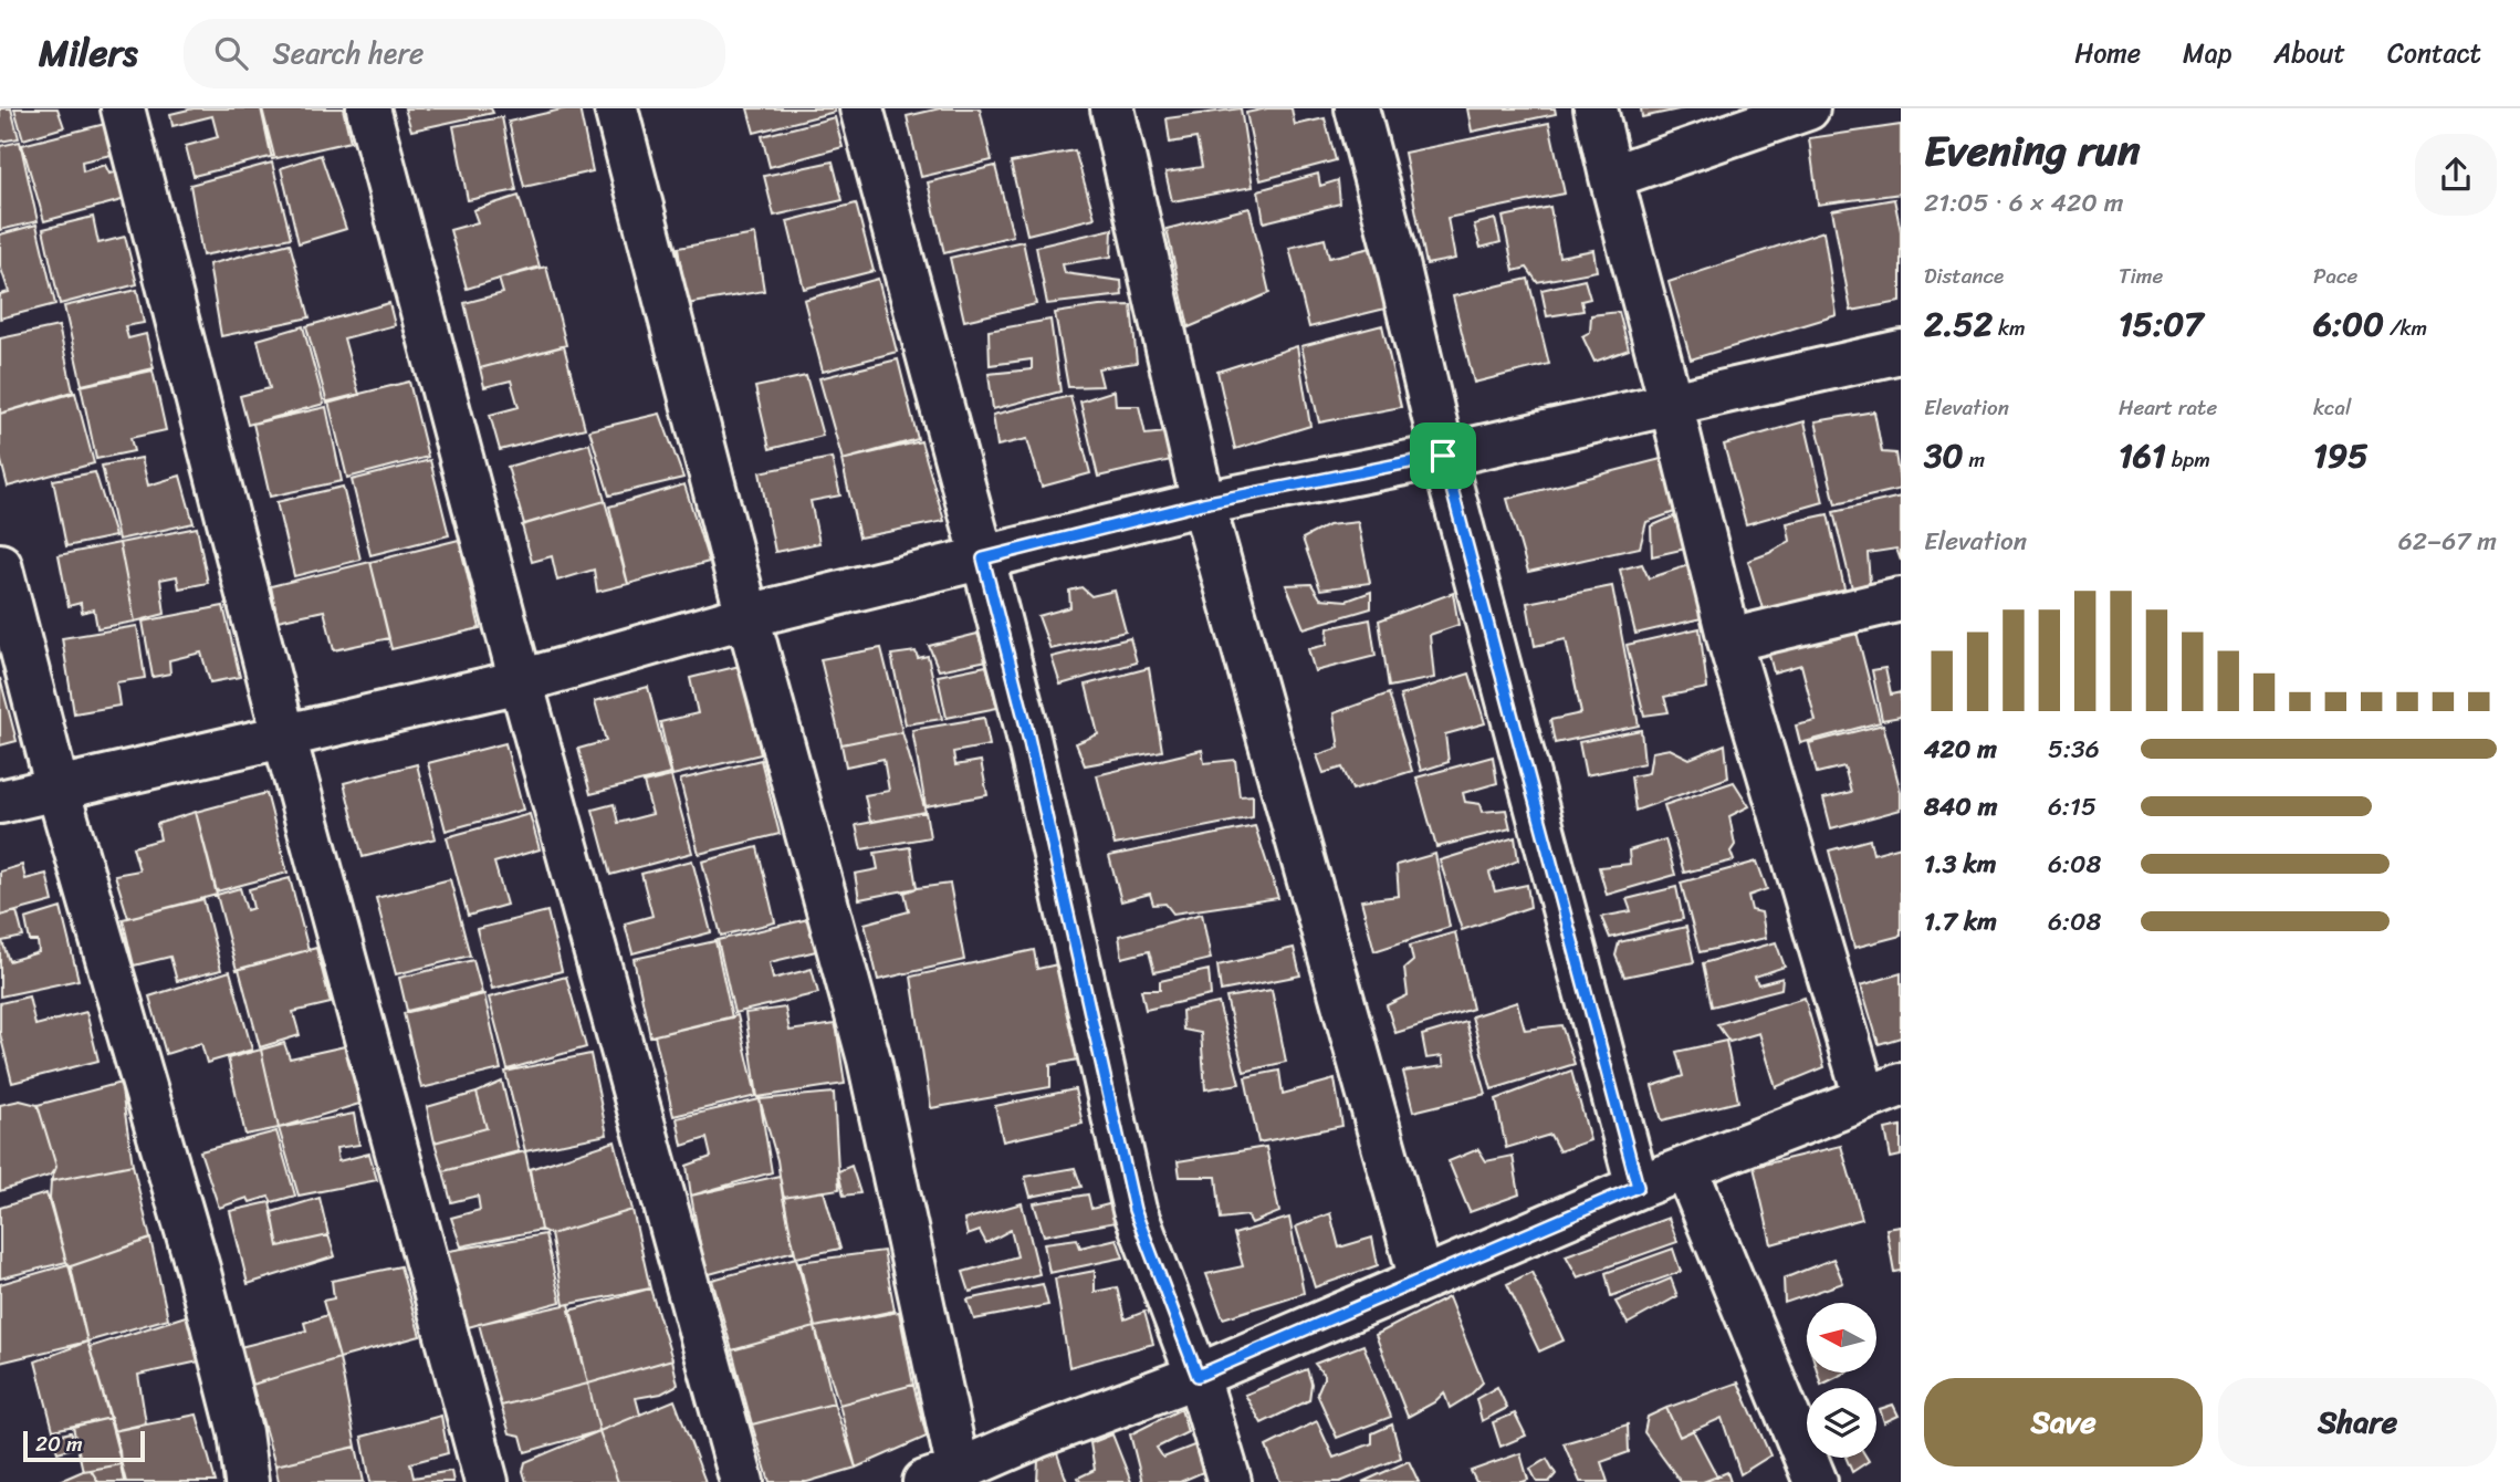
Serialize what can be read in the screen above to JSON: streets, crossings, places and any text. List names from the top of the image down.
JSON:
{
  "scale_bar": "20 m",
  "north": "left",
  "page": {
    "header": "Milers",
    "search": "Search here",
    "nav": [
      "Home",
      "Map",
      "About",
      "Contact"
    ],
    "heading": ["Evening run", "21:05 · 6 × 420 m"],
    "stats": [
      ["Distance", "2.52 km"],
      ["Time", "15:07"],
      ["Pace", "6:00 /km"],
      ["Elevation", "30 m"],
      ["Heart rate", "161 bpm"],
      ["kcal", "195"]
    ],
    "chart": ["Elevation", "62–67 m"],
    "list": [
      {
        "name": "420 m",
        "note": "5:36"
      },
      {
        "name": "840 m",
        "note": "6:15"
      },
      {
        "name": "1.3 km",
        "note": "6:08"
      },
      {
        "name": "1.7 km",
        "note": "6:08"
      }
    ],
    "buttons": ["Save", "Share"],
    "scale": "20 m"
  }
}
